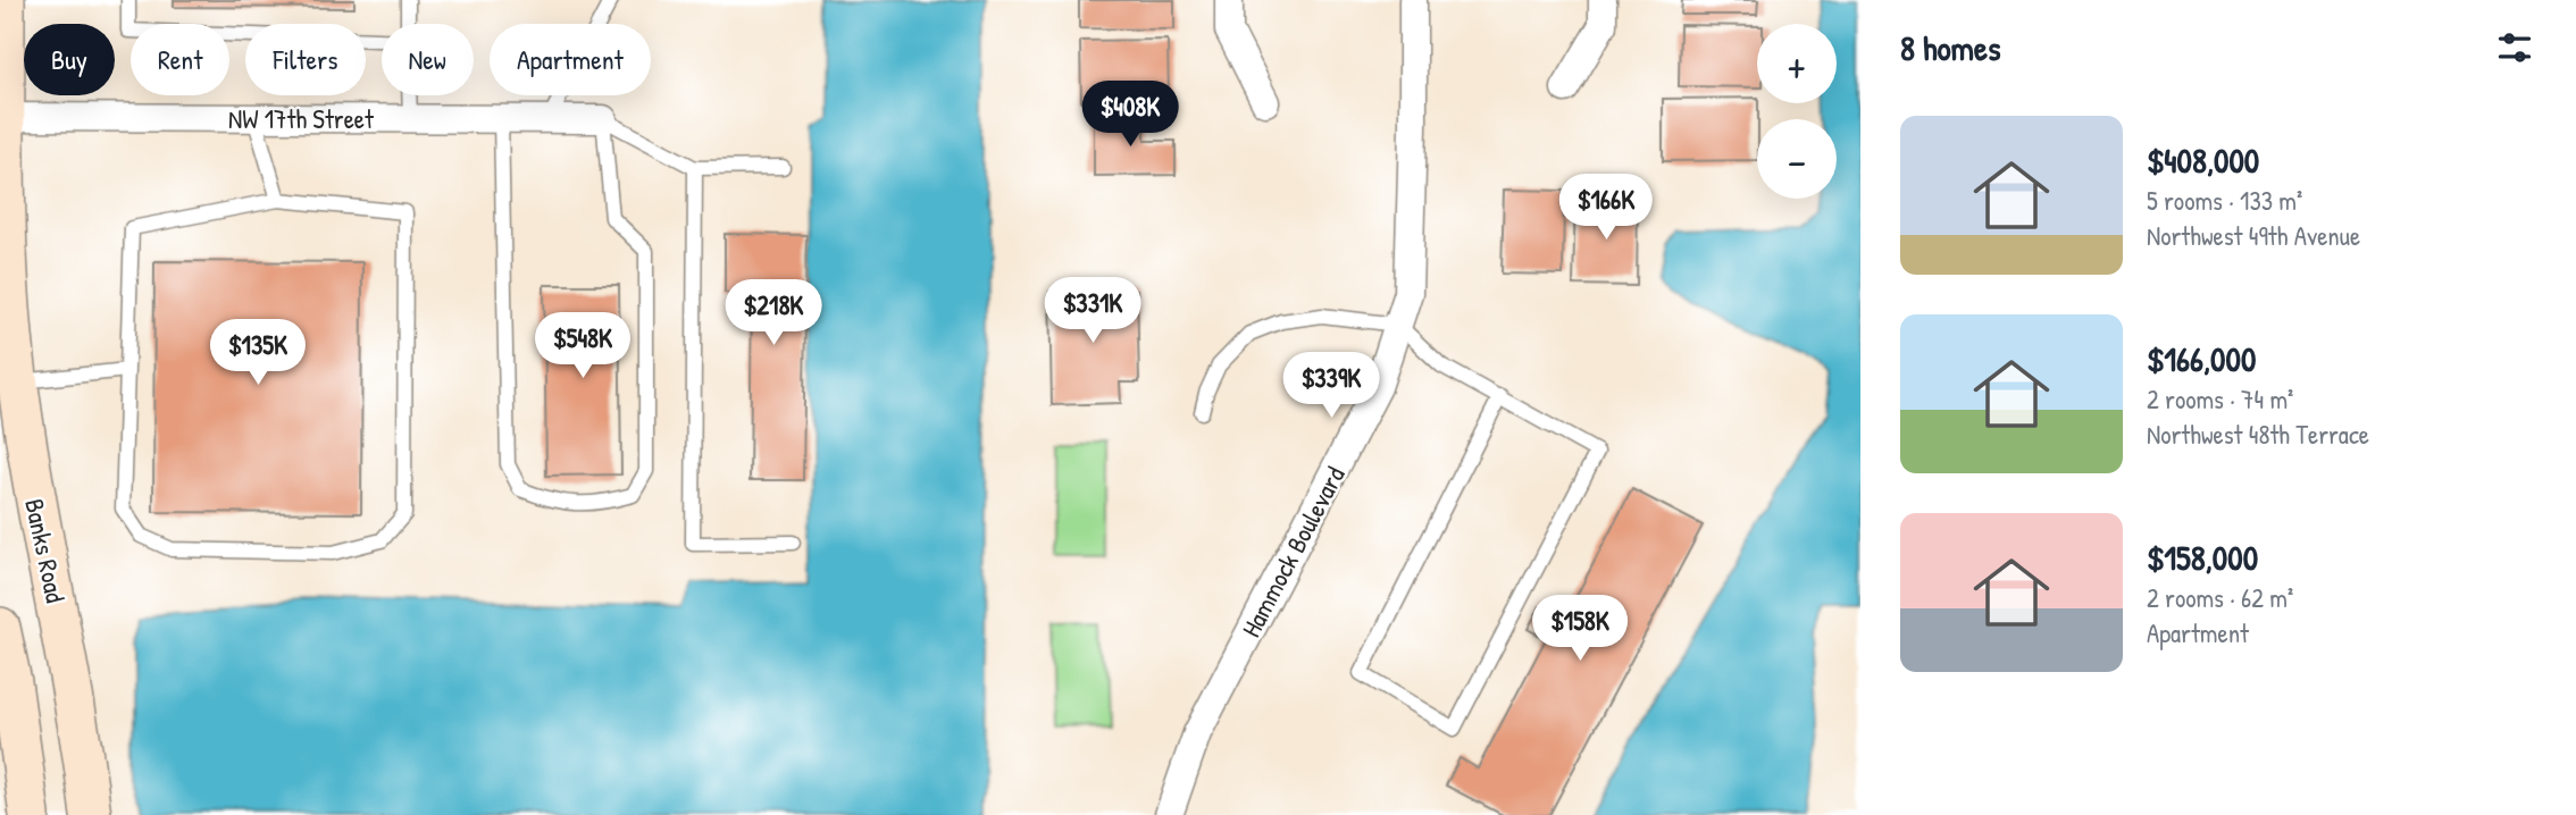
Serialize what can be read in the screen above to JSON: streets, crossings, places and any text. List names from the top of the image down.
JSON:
{
  "streets": {
    "street": ["NW 17th Street", "Banks Road", "Hammock Boulevard"]
  },
  "crossings": [
    ["NW 17th Street", "Banks Road"]
  ],
  "page": {
    "heading": "8 homes",
    "map_buttons": ["+", "−"],
    "chip": [
      "Buy",
      "Rent",
      "Filters",
      "New",
      "Apartment"
    ],
    "price": [
      "$408K",
      "$166K",
      "$331K",
      "$218K",
      "$548K",
      "$135K",
      "$339K",
      "$158K"
    ],
    "list": [
      {
        "name": "$408,000",
        "note": "5 rooms · 133 m² · Northwest 49th Avenue"
      },
      {
        "name": "$166,000",
        "note": "2 rooms · 74 m² · Northwest 48th Terrace"
      },
      {
        "name": "$158,000",
        "note": "2 rooms · 62 m² · Apartment"
      }
    ]
  }
}
